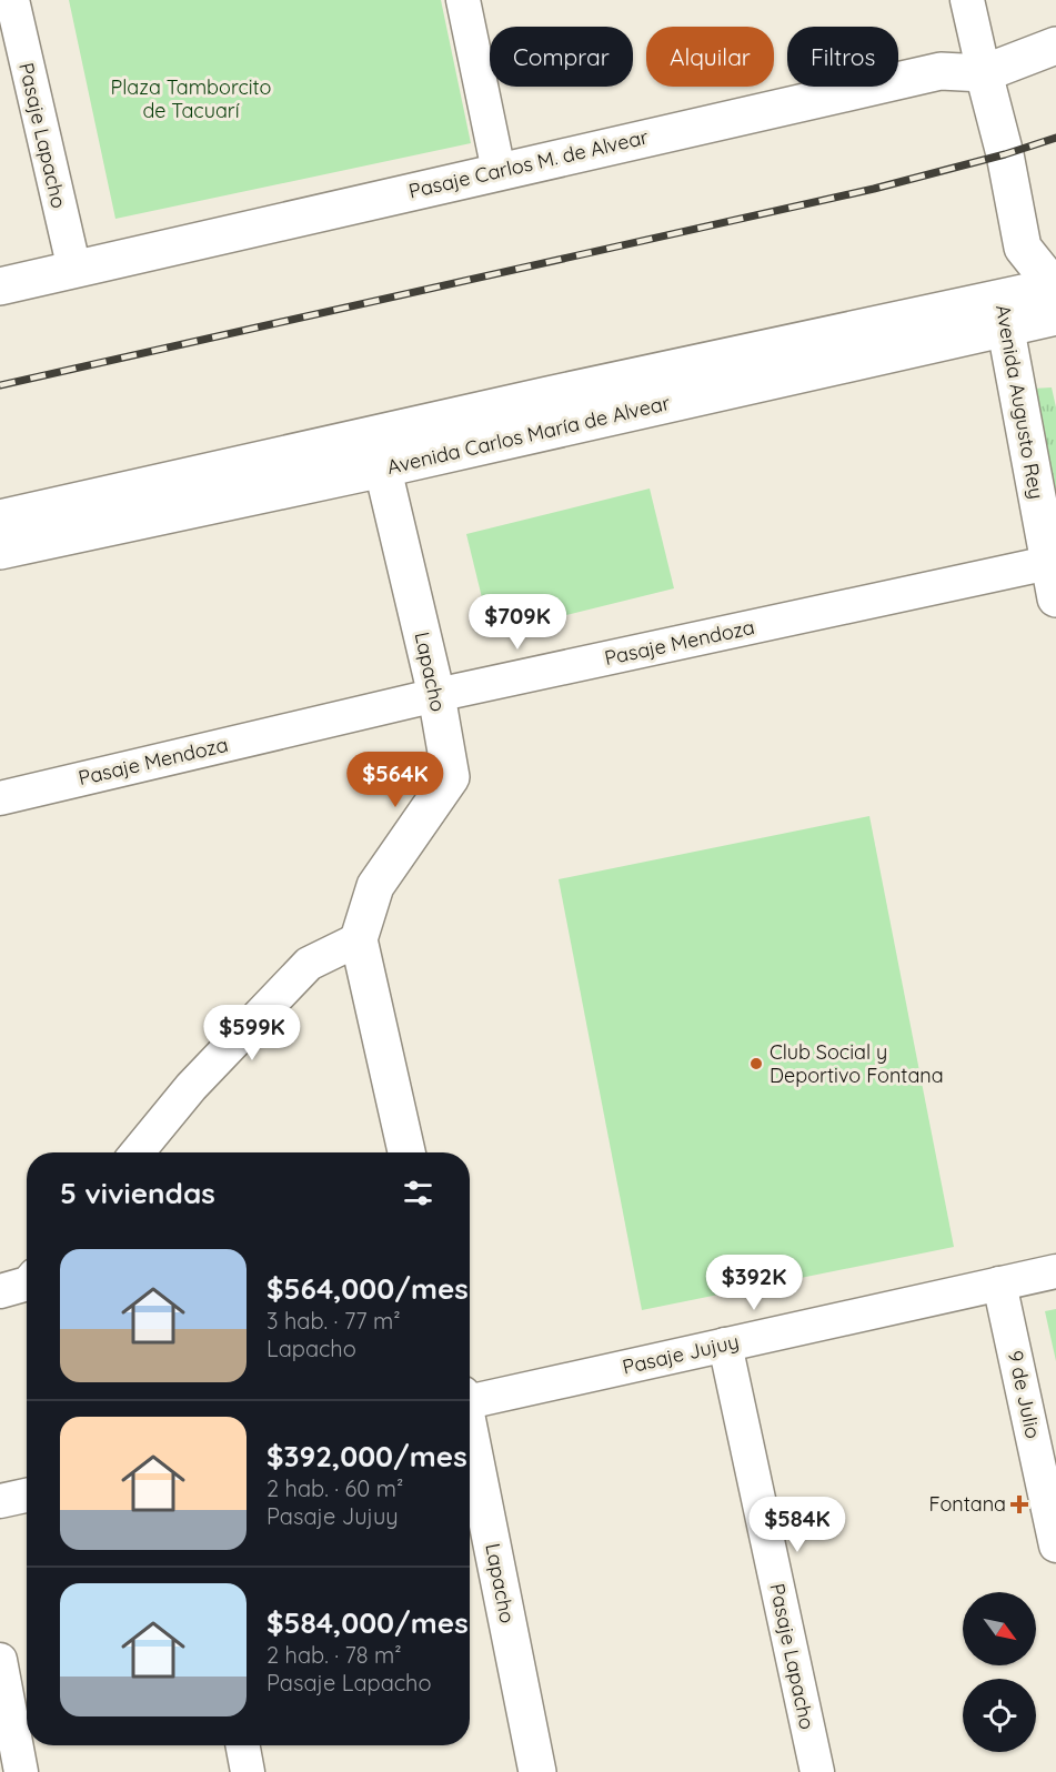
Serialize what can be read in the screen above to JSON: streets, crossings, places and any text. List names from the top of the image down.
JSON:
{
  "streets": {
    "street": [
      "Pasaje Lapacho",
      "Pasaje Carlos M. de Alvear",
      "Avenida Augusto Rey",
      "Avenida Carlos María de Alvear",
      "Pasaje Mendoza",
      "Lapacho",
      "Pasaje Jujuy",
      "9 de Julio"
    ]
  },
  "crossings": [
    ["Pasaje Lapacho", "Pasaje Carlos M. de Alvear"],
    ["Pasaje Lapacho", "Pasaje Jujuy"],
    ["Avenida Augusto Rey", "Avenida Carlos María de Alvear"],
    ["Avenida Augusto Rey", "Pasaje Mendoza"],
    ["Avenida Carlos María de Alvear", "Lapacho"],
    ["Pasaje Mendoza", "Lapacho"],
    ["Pasaje Jujuy", "9 de Julio"]
  ],
  "parks": ["Plaza Tamborcito de Tacuarí"],
  "places": {
    "other": ["Club Social y Deportivo Fontana"],
    "health": ["Fontana"]
  },
  "north": "bottom right",
  "page": {
    "chip": ["Comprar", "Alquilar", "Filtros"],
    "price": [
      "$709K",
      "$564K",
      "$599K",
      "$392K",
      "$584K"
    ],
    "heading": "5 viviendas",
    "list": [
      {
        "name": "$564,000/mes",
        "note": "3 hab. · 77 m² · Lapacho"
      },
      {
        "name": "$392,000/mes",
        "note": "2 hab. · 60 m² · Pasaje Jujuy"
      },
      {
        "name": "$584,000/mes",
        "note": "2 hab. · 78 m² · Pasaje Lapacho"
      }
    ]
  }
}
